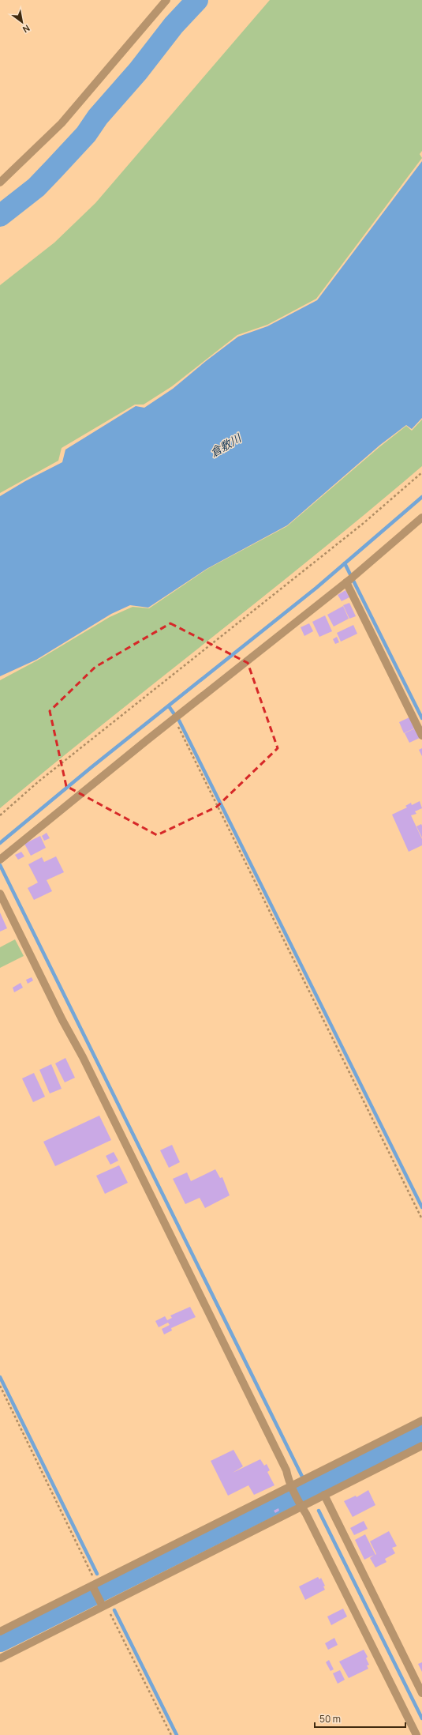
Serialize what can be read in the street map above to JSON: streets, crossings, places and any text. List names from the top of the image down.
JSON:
{
  "water": ["倉敷川"],
  "scale_bar": "50 m",
  "north": "bottom right"
}
